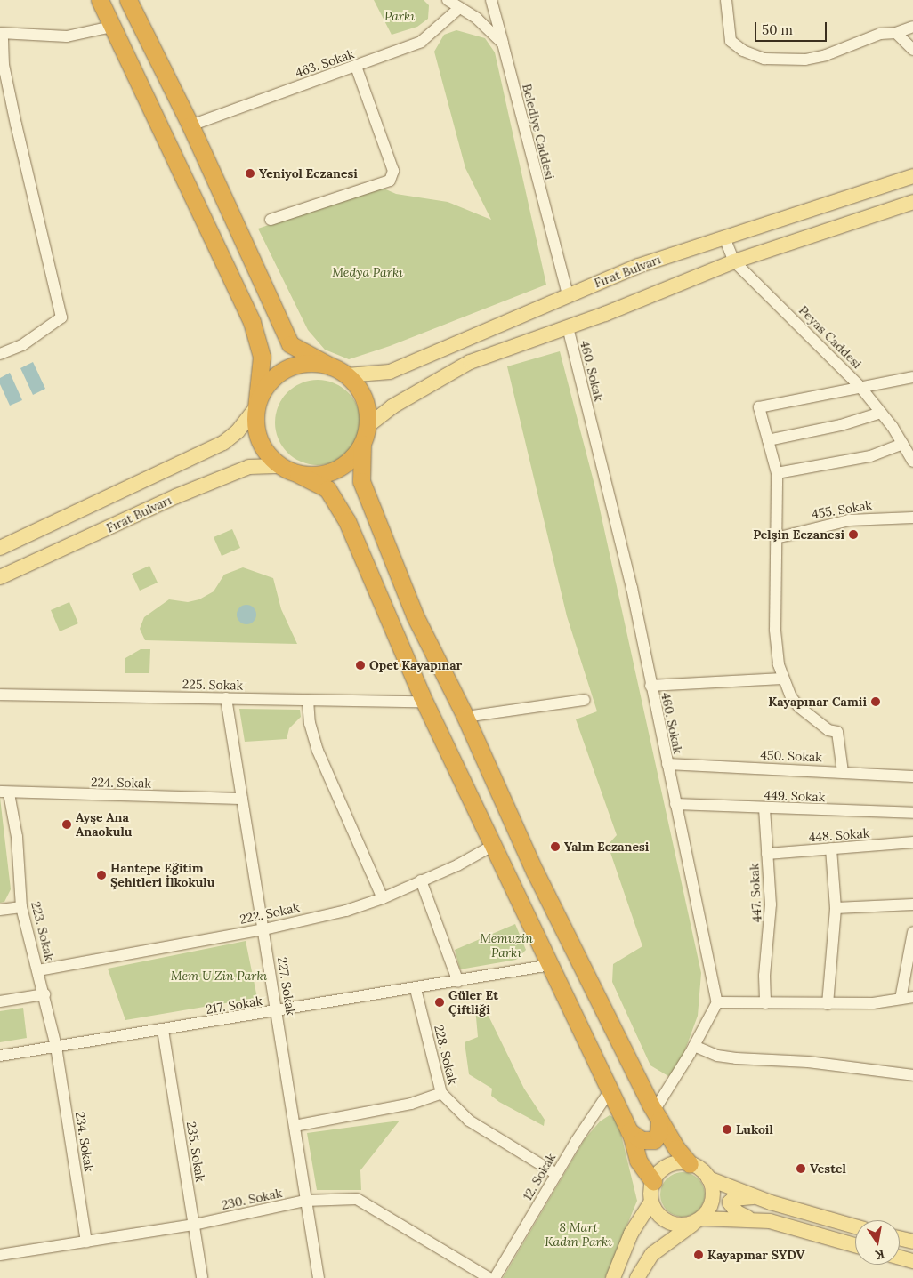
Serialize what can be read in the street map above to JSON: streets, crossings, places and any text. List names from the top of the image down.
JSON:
{
  "streets": {
    "main road": ["Fırat Bulvarı"],
    "street": [
      "463. Sokak",
      "Belediye Caddesi",
      "Peyas Caddesi",
      "460. Sokak",
      "455. Sokak",
      "225. Sokak",
      "450. Sokak",
      "224. Sokak",
      "449. Sokak",
      "448. Sokak",
      "447. Sokak",
      "222. Sokak",
      "223. Sokak",
      "227. Sokak",
      "217. Sokak",
      "228. Sokak",
      "234. Sokak",
      "235. Sokak",
      "12. Sokak",
      "230. Sokak"
    ]
  },
  "crossings": [
    ["Belediye Caddesi", "Fırat Bulvarı"],
    ["Fırat Bulvarı", "Peyas Caddesi"],
    ["460. Sokak", "450. Sokak"],
    ["460. Sokak", "449. Sokak"],
    ["225. Sokak", "227. Sokak"],
    ["224. Sokak", "223. Sokak"],
    ["224. Sokak", "227. Sokak"],
    ["449. Sokak", "447. Sokak"],
    ["448. Sokak", "447. Sokak"],
    ["222. Sokak", "223. Sokak"],
    ["222. Sokak", "227. Sokak"],
    ["223. Sokak", "217. Sokak"],
    ["223. Sokak", "234. Sokak"],
    ["227. Sokak", "217. Sokak"],
    ["227. Sokak", "230. Sokak"],
    ["217. Sokak", "228. Sokak"],
    ["217. Sokak", "234. Sokak"],
    ["217. Sokak", "235. Sokak"],
    ["228. Sokak", "12. Sokak"],
    ["234. Sokak", "230. Sokak"],
    ["235. Sokak", "230. Sokak"]
  ],
  "parks": [
    "Parkı",
    "Medya Parkı",
    "Memuzin Parkı",
    "Mem U Zin Parkı",
    "8 Mart Kadın Parkı"
  ],
  "places": [
    "Yeniyol Eczanesi",
    "Pelşin Eczanesi",
    "Opet Kayapınar",
    "Kayapınar Camii",
    "Ayşe Ana Anaokulu",
    "Yalın Eczanesi",
    "Hantepe Eğitim Şehitleri İlkokulu",
    "Güler Et Çiftliği",
    "Lukoil",
    "Vestel",
    "Kayapınar SYDV"
  ],
  "scale_bar": "50 m",
  "north": "bottom"
}
